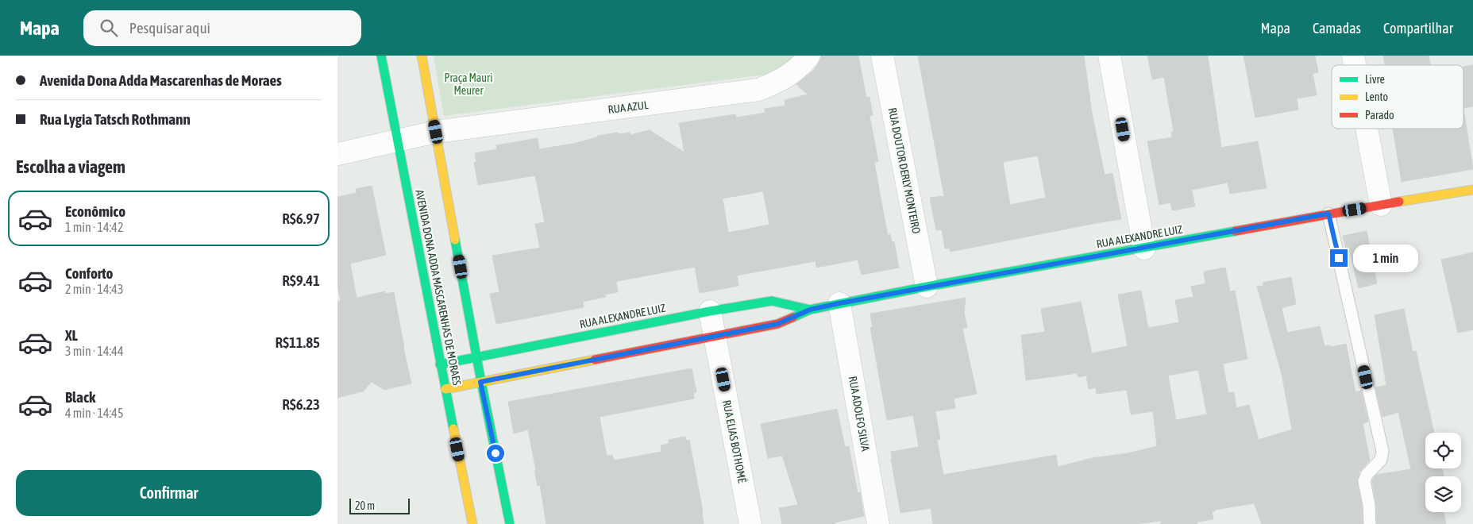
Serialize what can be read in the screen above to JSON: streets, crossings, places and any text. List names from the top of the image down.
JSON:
{
  "streets": {
    "street": [
      "RUA AZUL",
      "RUA DOUTOR DERLY MONTEIRO",
      "RUA ALEXANDRE LUIZ",
      "AVENIDA DONA ADDA MASCARENHAS DE MORAES",
      "RUA ADOLFO SILVA",
      "RUA ELIAS BOTHOMÉ"
    ]
  },
  "crossings": [
    ["RUA AZUL", "AVENIDA DONA ADDA MASCARENHAS DE MORAES"],
    ["RUA DOUTOR DERLY MONTEIRO", "RUA ALEXANDRE LUIZ"],
    ["RUA ALEXANDRE LUIZ", "AVENIDA DONA ADDA MASCARENHAS DE MORAES"],
    ["RUA ALEXANDRE LUIZ", "RUA ADOLFO SILVA"],
    ["RUA ALEXANDRE LUIZ", "RUA ELIAS BOTHOMÉ"]
  ],
  "parks": ["Praça Mauri Meurer"],
  "legend": ["Livre", "Lento", "Parado"],
  "scale_bar": "20 m",
  "page": {
    "header": "Mapa",
    "search": "Pesquisar aqui",
    "nav": ["Mapa", "Camadas", "Compartilhar"],
    "banner": ["Avenida Dona Adda Mascarenhas de Moraes", "Rua Lygia Tatsch Rothmann"],
    "heading": "Escolha a viagem",
    "list": [
      {
        "name": "Econômico",
        "note": "1 min · 14:42",
        "value": "R$6.97"
      },
      {
        "name": "Conforto",
        "note": "2 min · 14:43",
        "value": "R$9.41"
      },
      {
        "name": "XL",
        "note": "3 min · 14:44",
        "value": "R$11.85"
      },
      {
        "name": "Black",
        "note": "4 min · 14:45",
        "value": "R$6.23"
      }
    ],
    "bubble": "1 min",
    "buttons": "Confirmar",
    "scale": "20 m"
  }
}
